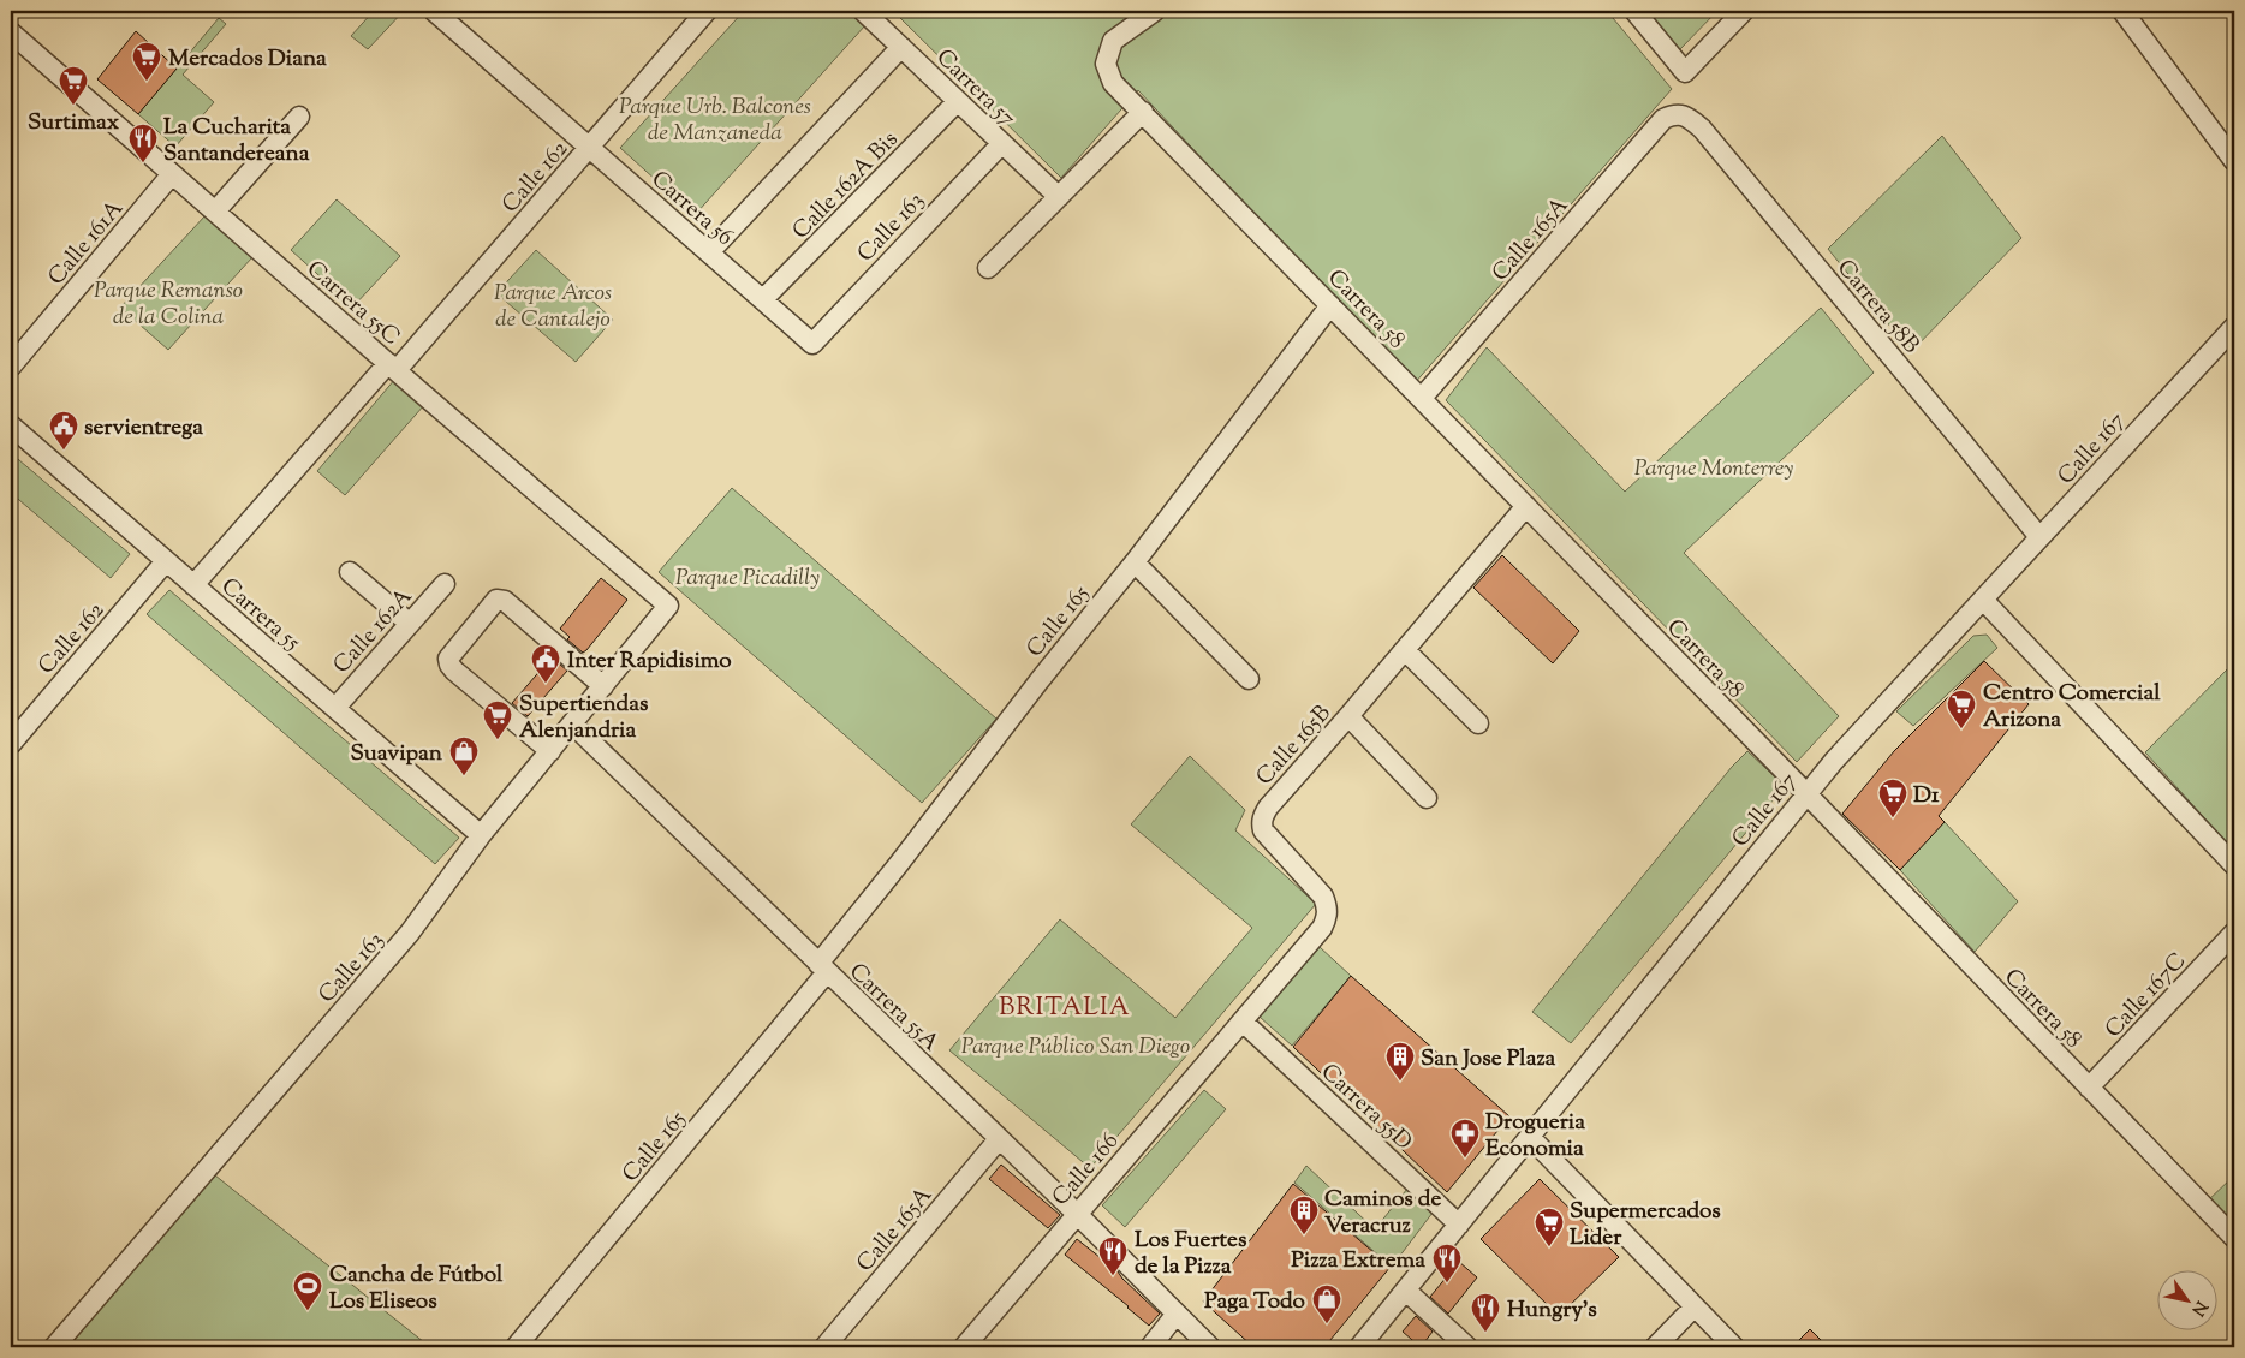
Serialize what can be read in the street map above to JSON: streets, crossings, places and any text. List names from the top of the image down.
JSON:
{
  "streets": {
    "street": [
      "Carrera 57",
      "Calle 162",
      "Calle 162A Bis",
      "Carrera 56",
      "Calle 163",
      "Calle 165A",
      "Calle 161A",
      "Carrera 55C",
      "Carrera 58B",
      "Carrera 58",
      "Calle 167",
      "Carrera 55",
      "Calle 165",
      "Calle 162A",
      "Calle 165B",
      "Calle 167C",
      "Carrera 55A",
      "Carrera 55D",
      "Calle 166"
    ]
  },
  "crossings": [
    ["Carrera 57", "Calle 162A Bis"],
    ["Carrera 57", "Calle 163"],
    ["Calle 162", "Carrera 56"],
    ["Calle 162", "Carrera 55C"],
    ["Calle 162", "Carrera 55"],
    ["Calle 162A Bis", "Carrera 56"],
    ["Carrera 56", "Calle 163"],
    ["Calle 163", "Carrera 55C"],
    ["Calle 163", "Carrera 55"],
    ["Calle 163", "Carrera 55A"],
    ["Calle 165A", "Carrera 58B"],
    ["Calle 165A", "Carrera 58"],
    ["Calle 165A", "Carrera 55A"],
    ["Calle 161A", "Carrera 55C"],
    ["Carrera 58B", "Calle 167"],
    ["Carrera 58", "Calle 167"],
    ["Carrera 58", "Calle 165"],
    ["Carrera 58", "Calle 165B"],
    ["Carrera 58", "Calle 167C"],
    ["Calle 167", "Carrera 55D"],
    ["Carrera 55", "Calle 162A"],
    ["Calle 165", "Carrera 55A"],
    ["Calle 165B", "Carrera 55D"],
    ["Calle 165B", "Calle 166"],
    ["Carrera 55A", "Calle 166"],
    ["Carrera 55D", "Calle 166"]
  ],
  "districts": ["BRITALIA"],
  "parks": [
    "Parque Urb. Balcones de Manzaneda",
    "Parque Remanso de la Colina",
    "Parque Arcos de Cantalejo",
    "Parque Monterrey",
    "Parque Picadilly",
    "Parque Público San Diego"
  ],
  "places": {
    "supermarket": [
      "Mercados Diana",
      "Surtimax",
      "Centro Comercial Arizona",
      "Supertiendas Alenjandria",
      "D1",
      "Supermercados Lider"
    ],
    "restaurant": [
      "La Cucharita Santandereana",
      "Los Fuertes de la Pizza",
      "Pizza Extrema",
      "Hungry's"
    ],
    "public building": ["servientrega", "Inter Rapidisimo"],
    "shop": ["Suavipan", "Paga Todo"],
    "building": ["San Jose Plaza", "Caminos de Veracruz"],
    "pharmacy": ["Drogueria Economia"],
    "sports": ["Cancha de Fútbol Los Eliseos"]
  },
  "north": "bottom right"
}
